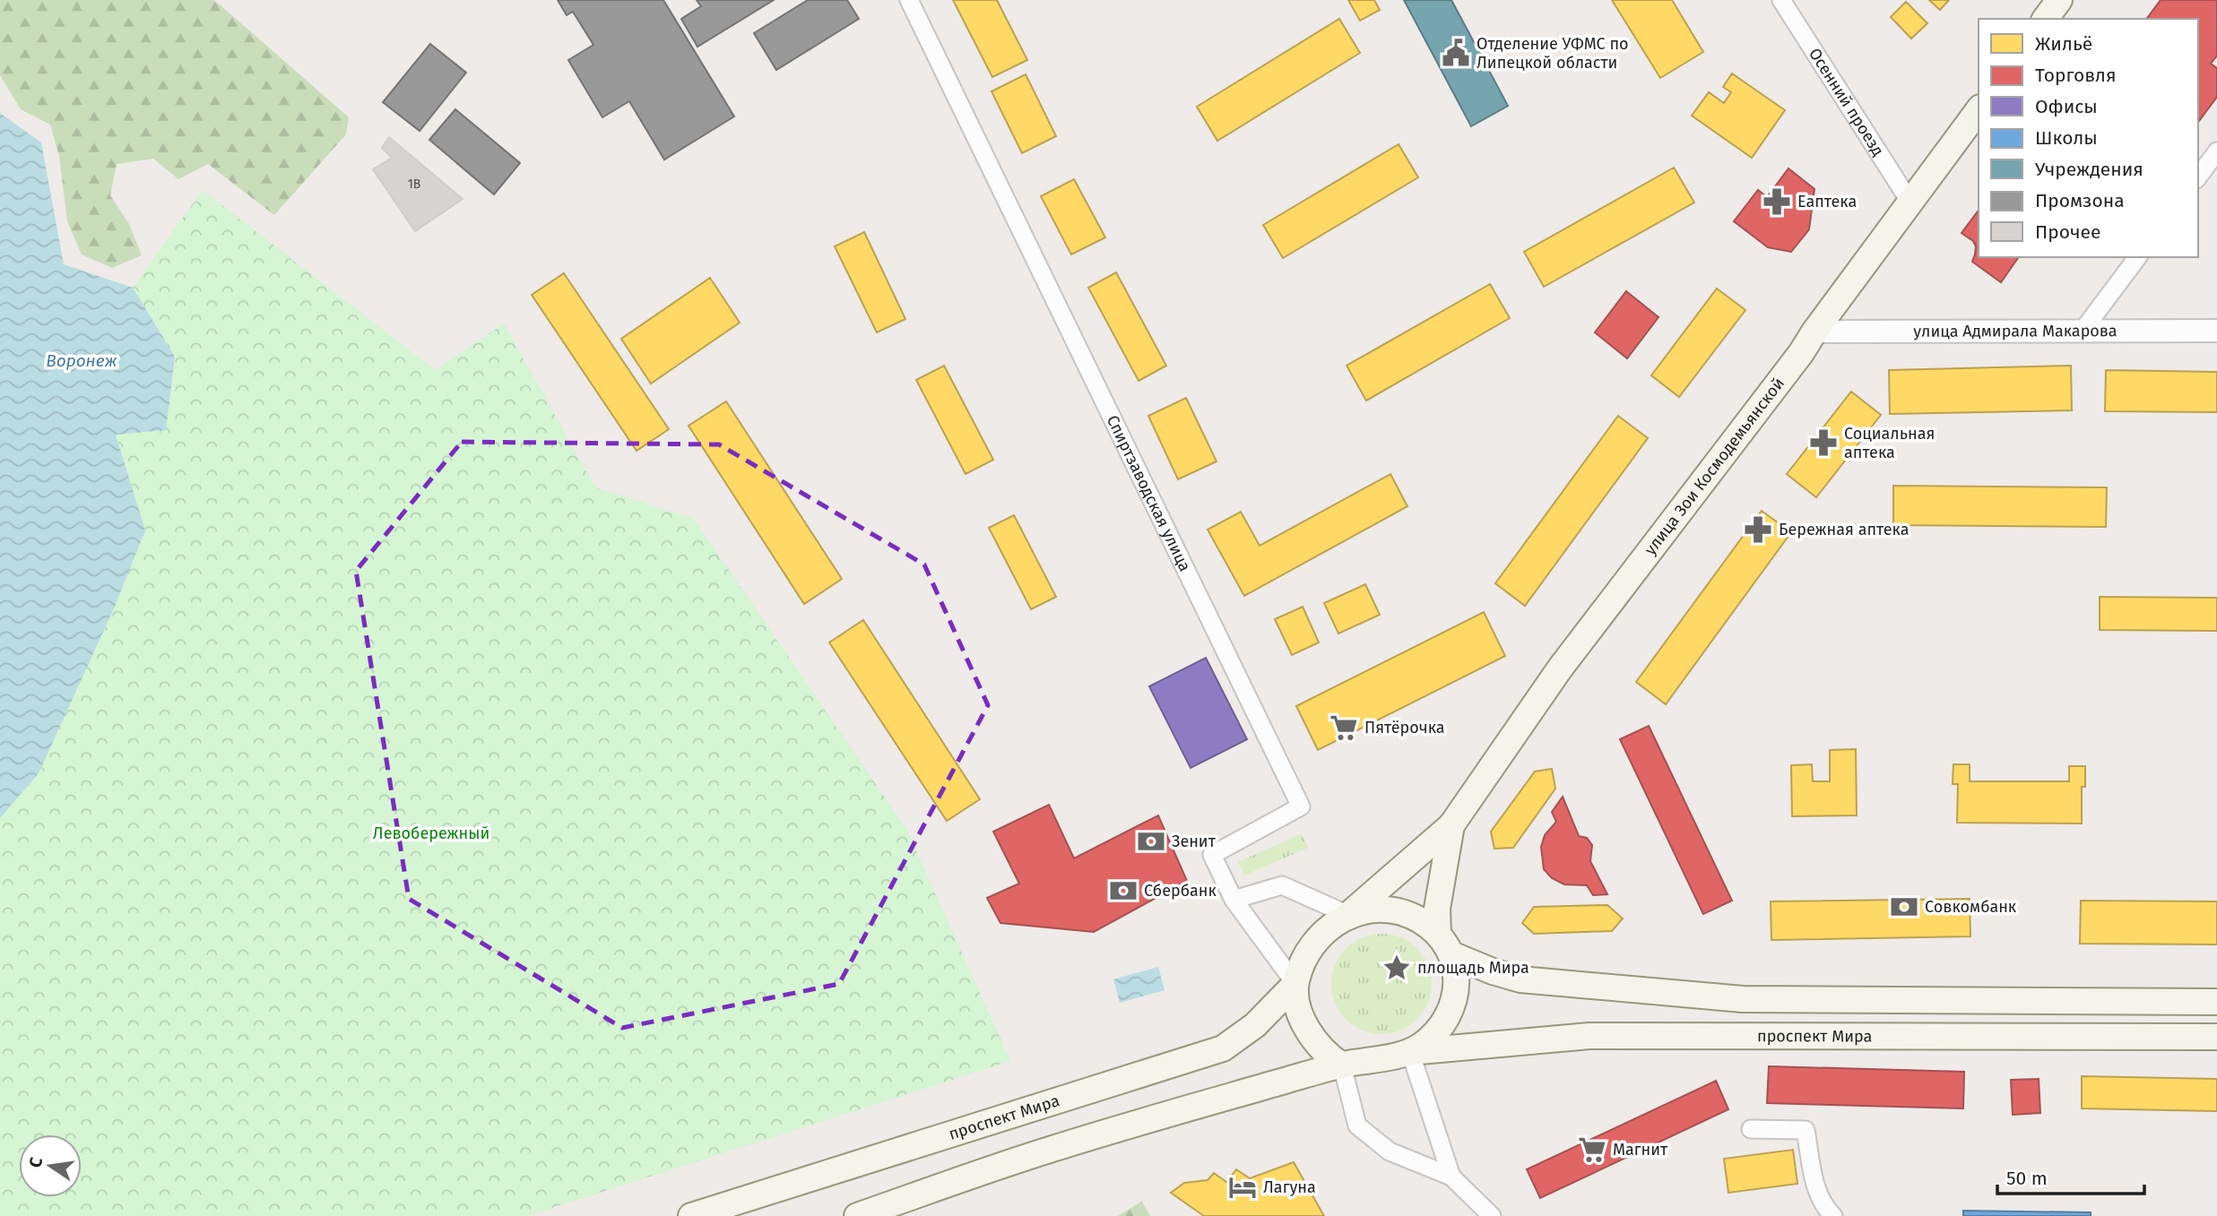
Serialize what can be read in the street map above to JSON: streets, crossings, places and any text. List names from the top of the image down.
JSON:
{
  "streets": {
    "main road": ["улица Зои Космодемьянской", "проспект Мира"],
    "street": ["Осенний проезд", "улица Адмирала Макарова", "Спиртзаводская улица"]
  },
  "crossings": [
    ["Осенний проезд", "улица Зои Космодемьянской"],
    ["улица Адмирала Макарова", "улица Зои Космодемьянской"],
    ["улица Зои Космодемьянской", "проспект Мира"]
  ],
  "water": ["Воронеж"],
  "parks": ["Левобережный"],
  "places": {
    "public building": ["Отделение УФМС по Липецкой области"],
    "pharmacy": ["Еаптека", "Социальная аптека", "Бережная аптека"],
    "supermarket": ["Пятёрочка", "Магнит"],
    "bank": ["Зенит", "Сбербанк", "Совкомбанк"],
    "place": ["площадь Мира"],
    "hotel": ["Лагуна"]
  },
  "house_numbers": ["1В"],
  "legend": [
    "Жильё",
    "Торговля",
    "Офисы",
    "Школы",
    "Учреждения",
    "Промзона",
    "Прочее"
  ],
  "scale_bar": "50 m",
  "north": "left"
}
